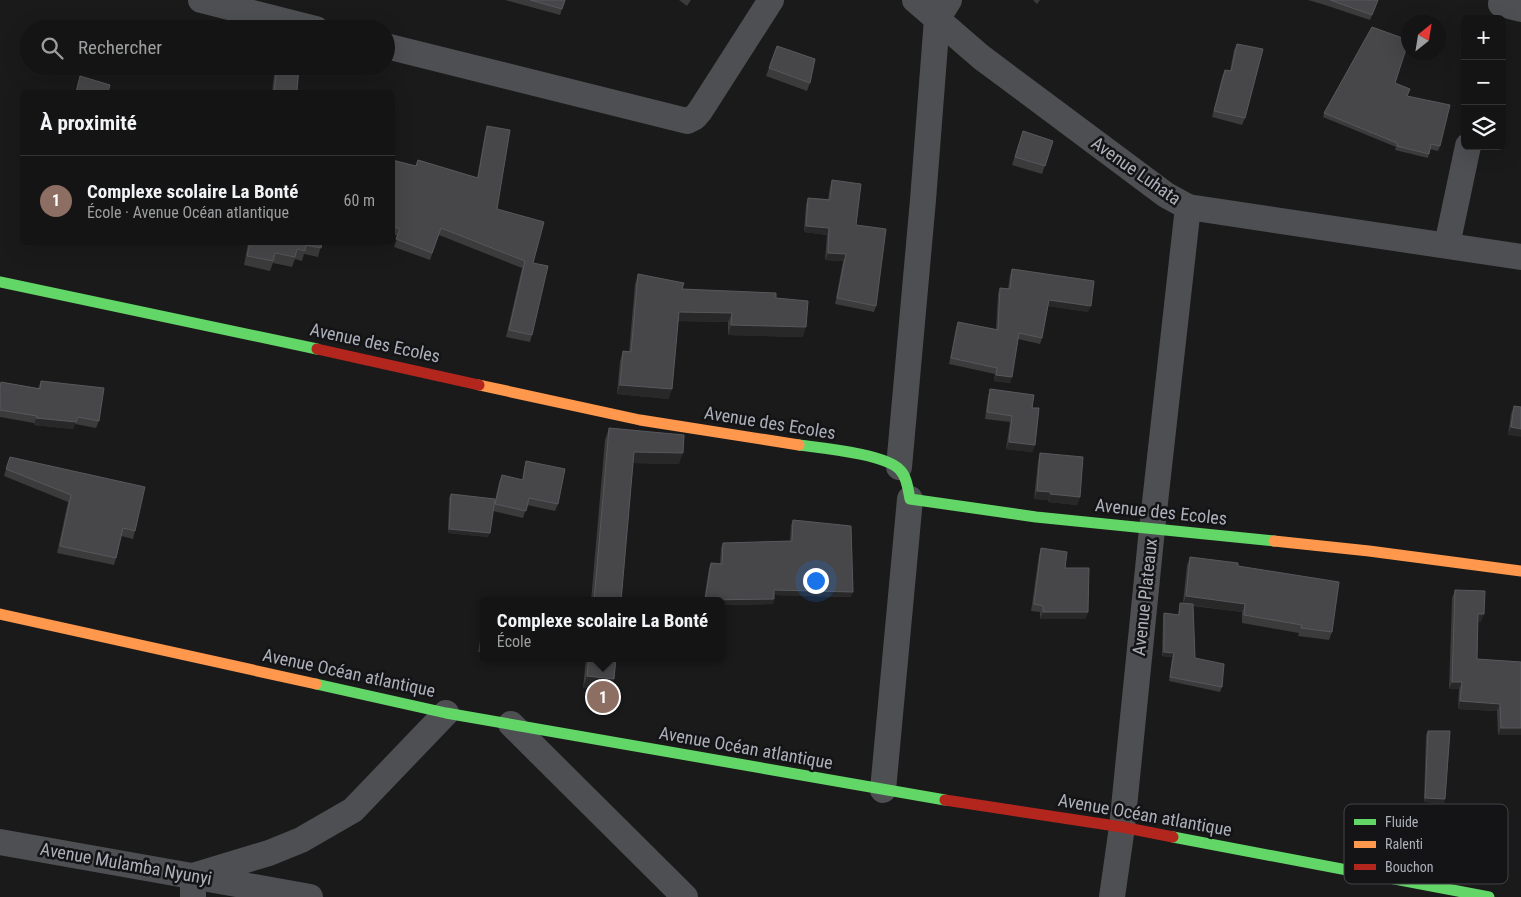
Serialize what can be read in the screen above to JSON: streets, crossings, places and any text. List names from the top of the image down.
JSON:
{
  "streets": {
    "street": [
      "Avenue Luhata",
      "Avenue des Ecoles",
      "Avenue Plateaux",
      "Avenue Océan atlantique",
      "Avenue Mulamba Nyunyi"
    ]
  },
  "crossings": [
    ["Avenue Luhata", "Avenue Plateaux"],
    ["Avenue des Ecoles", "Avenue Plateaux"],
    ["Avenue Plateaux", "Avenue Océan atlantique"]
  ],
  "legend": ["Fluide", "Ralenti", "Bouchon"],
  "north": "top right",
  "page": {
    "map_buttons": ["+", "−"],
    "search": "Rechercher",
    "heading": "À proximité",
    "list": [
      {
        "mark": "1",
        "name": "Complexe scolaire La Bonté",
        "note": "École · Avenue Océan atlantique",
        "value": "60 m"
      }
    ],
    "popup": ["Complexe scolaire La Bonté", "École"],
    "pins": "1"
  }
}
